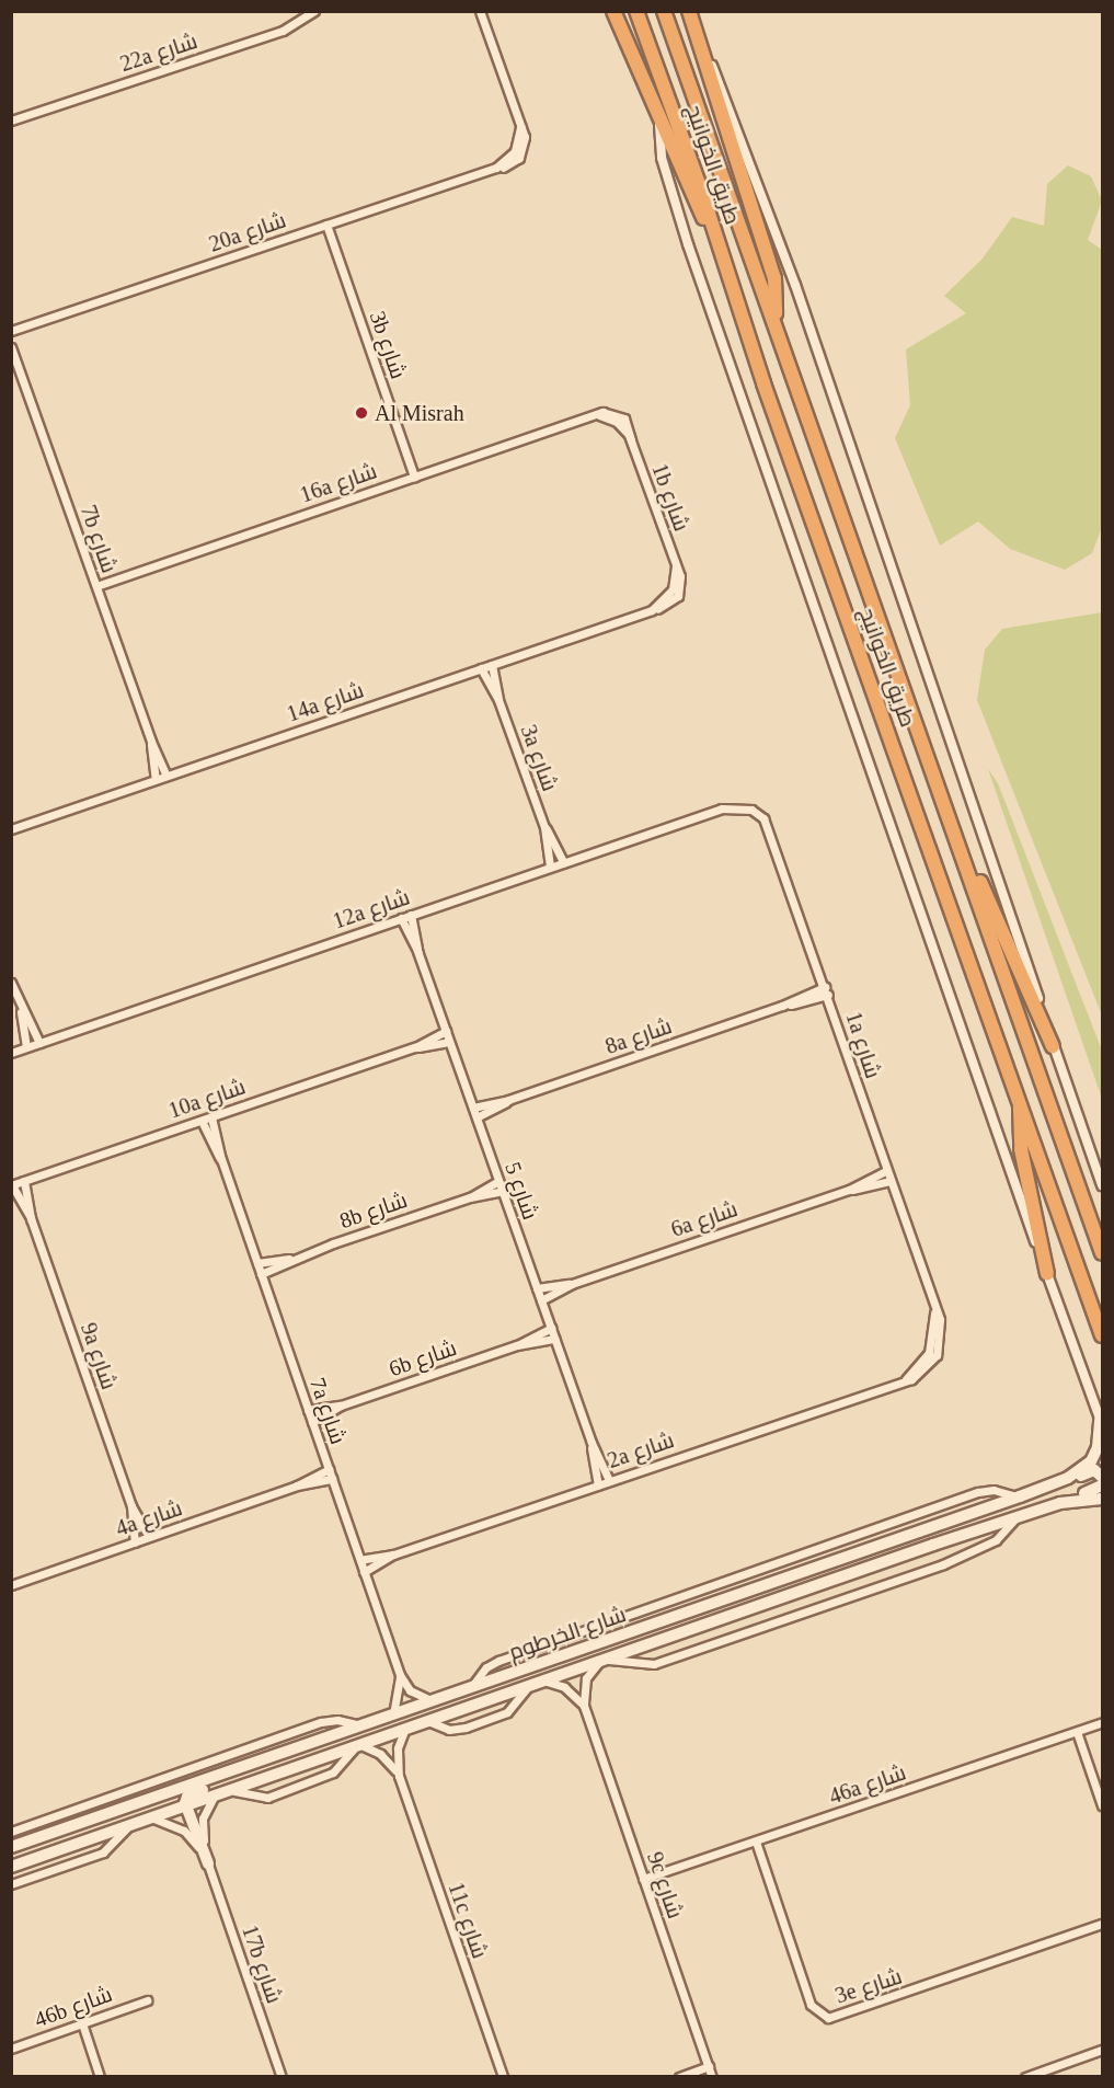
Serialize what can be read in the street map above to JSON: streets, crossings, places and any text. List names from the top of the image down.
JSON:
{
  "streets": {
    "highway": ["طريق الخوانيج"],
    "main road": ["شارع الخرطوم"],
    "street": [
      "22a شارع",
      "20a شارع",
      "3b شارع",
      "16a شارع",
      "1b شارع",
      "7b شارع",
      "14a شارع",
      "3a شارع",
      "12a شارع",
      "8a شارع",
      "1a شارع",
      "10a شارع",
      "شارع 5",
      "8b شارع",
      "6a شارع",
      "9a شارع",
      "6b شارع",
      "7a شارع",
      "2a شارع",
      "4a شارع",
      "46a شارع",
      "9c شارع",
      "11c شارع",
      "17b شارع",
      "3e شارع",
      "46b شارع"
    ]
  },
  "crossings": [
    ["20a شارع", "3b شارع"],
    ["3b شارع", "16a شارع"],
    ["16a شارع", "1b شارع"],
    ["16a شارع", "7b شارع"],
    ["1b شارع", "14a شارع"],
    ["7b شارع", "14a شارع"],
    ["14a شارع", "3a شارع"],
    ["3a شارع", "12a شارع"],
    ["12a شارع", "1a شارع"],
    ["12a شارع", "شارع 5"],
    ["8a شارع", "1a شارع"],
    ["8a شارع", "شارع 5"],
    ["1a شارع", "6a شارع"],
    ["1a شارع", "2a شارع"],
    ["10a شارع", "شارع 5"],
    ["10a شارع", "9a شارع"],
    ["10a شارع", "7a شارع"],
    ["شارع 5", "8b شارع"],
    ["شارع 5", "6a شارع"],
    ["شارع 5", "6b شارع"],
    ["شارع 5", "2a شارع"],
    ["8b شارع", "7a شارع"],
    ["9a شارع", "4a شارع"],
    ["6b شارع", "7a شارع"],
    ["7a شارع", "2a شارع"],
    ["7a شارع", "4a شارع"],
    ["7a شارع", "شارع الخرطوم"],
    ["شارع الخرطوم", "11c شارع"],
    ["شارع الخرطوم", "17b شارع"],
    ["46a شارع", "9c شارع"],
    ["46a شارع", "3e شارع"]
  ],
  "places": ["Al Misrah"]
}
